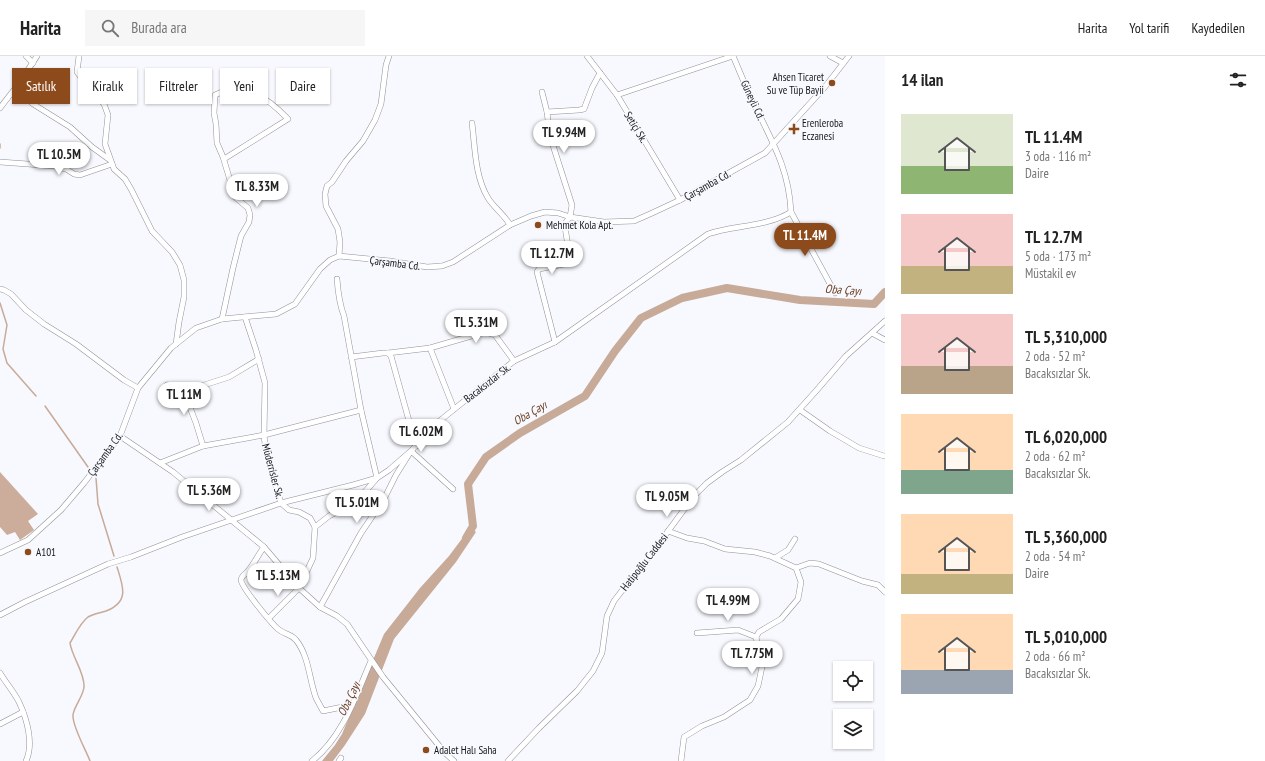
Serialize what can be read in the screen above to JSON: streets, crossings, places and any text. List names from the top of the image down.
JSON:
{
  "streets": {
    "street": [
      "Güneyli Cd.",
      "Setiçi Sk.",
      "Çarşamba Cd.",
      "Bacaksızlar Sk.",
      "Müderrisler Sk.",
      "Hatipoğlu Caddesi"
    ]
  },
  "crossings": [
    ["Güneyli Cd.", "Çarşamba Cd."],
    ["Güneyli Cd.", "Bacaksızlar Sk."],
    ["Setiçi Sk.", "Çarşamba Cd."],
    ["Çarşamba Cd.", "Müderrisler Sk."],
    ["Bacaksızlar Sk.", "Müderrisler Sk."]
  ],
  "water": ["Oba Çayı"],
  "places": {
    "other": [
      "Ahsen Ticaret Su ve Tüp Bayii",
      "Mehmet Kola Apt.",
      "A101",
      "Adalet Halı Saha"
    ],
    "health": ["Erenleroba Eczanesi"]
  },
  "page": {
    "header": "Harita",
    "search": "Burada ara",
    "nav": ["Harita", "Yol tarifi", "Kaydedilen"],
    "heading": "14 ilan",
    "chip": [
      "Satılık",
      "Kiralık",
      "Filtreler",
      "Yeni",
      "Daire"
    ],
    "list": [
      {
        "name": "TL 11.4M",
        "note": "3 oda · 116 m² · Daire"
      },
      {
        "name": "TL 12.7M",
        "note": "5 oda · 173 m² · Müstakil ev"
      },
      {
        "name": "TL 5,310,000",
        "note": "2 oda · 52 m² · Bacaksızlar Sk."
      },
      {
        "name": "TL 6,020,000",
        "note": "2 oda · 62 m² · Bacaksızlar Sk."
      },
      {
        "name": "TL 5,360,000",
        "note": "2 oda · 54 m² · Daire"
      },
      {
        "name": "TL 5,010,000",
        "note": "2 oda · 66 m² · Bacaksızlar Sk."
      }
    ],
    "price": [
      "TL 9.94M",
      "TL 10.5M",
      "TL 8.33M",
      "TL 11.4M",
      "TL 12.7M",
      "TL 5.31M",
      "TL 11M",
      "TL 6.02M",
      "TL 5.36M",
      "TL 9.05M",
      "TL 5.01M",
      "TL 5.13M",
      "TL 4.99M",
      "TL 7.75M"
    ]
  }
}
